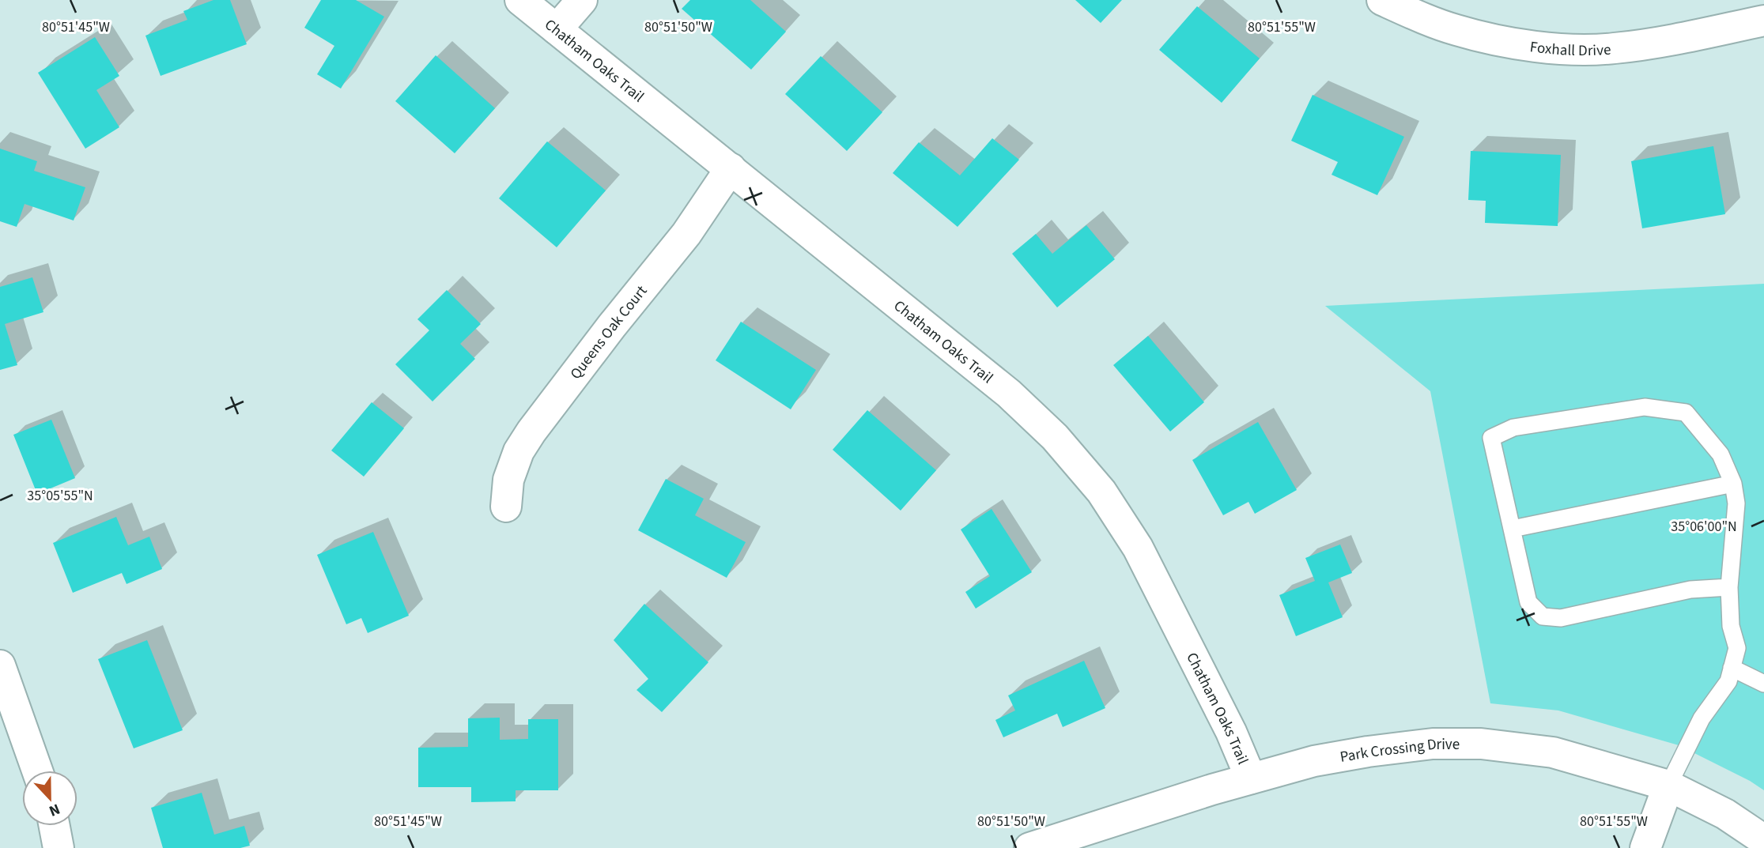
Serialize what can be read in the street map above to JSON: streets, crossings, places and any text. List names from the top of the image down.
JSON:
{
  "streets": {
    "street": [
      "Foxhall Drive",
      "Chatham Oaks Trail",
      "Queens Oak Court",
      "Park Crossing Drive"
    ]
  },
  "crossings": [
    ["Chatham Oaks Trail", "Queens Oak Court"],
    ["Chatham Oaks Trail", "Park Crossing Drive"]
  ],
  "north": "bottom",
  "coordinates": [
    "80°51'45\"W",
    "80°51'50\"W",
    "80°51'55\"W",
    "35°05'55\"N",
    "35°06'00\"N"
  ]
}
